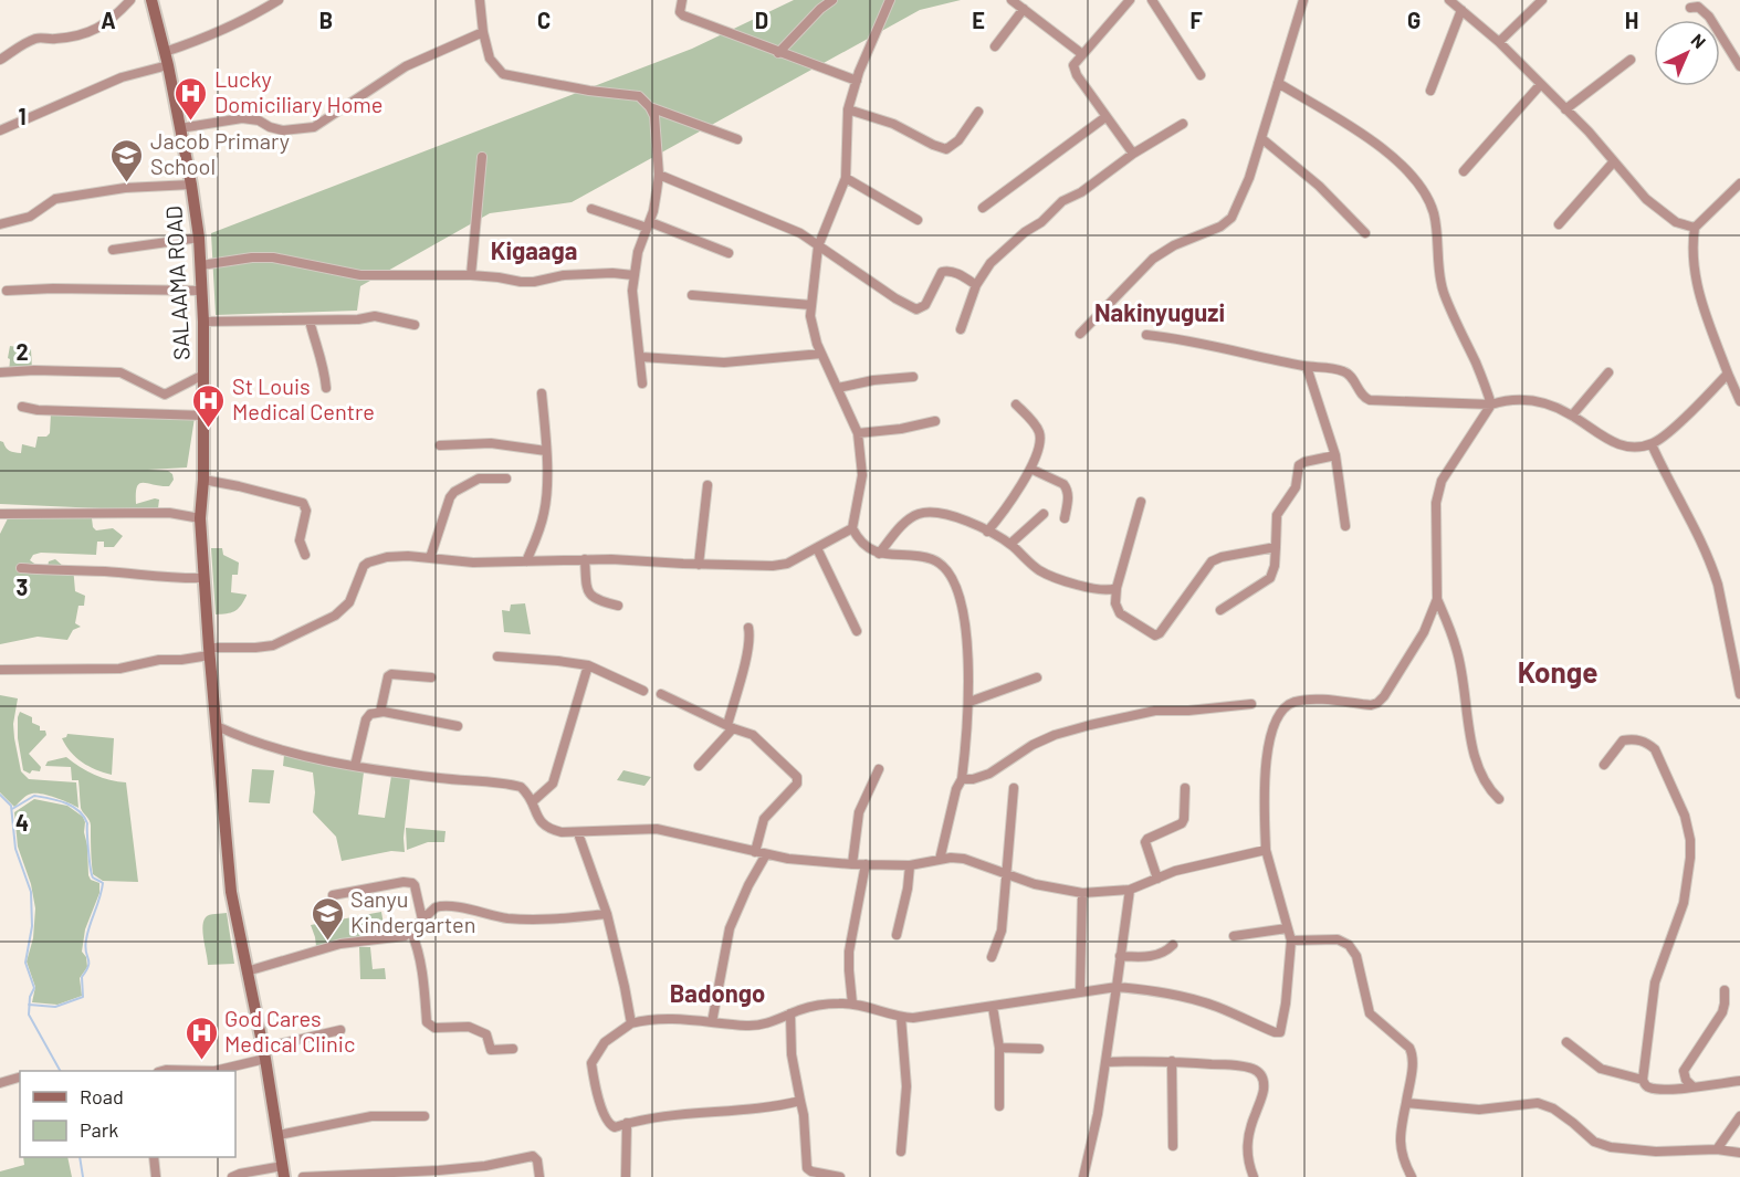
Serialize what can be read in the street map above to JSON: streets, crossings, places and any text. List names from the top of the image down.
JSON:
{
  "streets": {
    "main road": ["SALAAMA ROAD"]
  },
  "districts": [
    "Kigaaga",
    "Nakinyuguzi",
    "Konge",
    "Badongo"
  ],
  "places": {
    "hospital": ["Lucky Domiciliary Home", "St Louis Medical Centre", "God Cares Medical Clinic"],
    "school or university": ["Jacob Primary School", "Sanyu Kindergarten"]
  },
  "legend": ["Road", "Park"],
  "north": "top right",
  "grid": {
    "columns": [
      "A",
      "B",
      "C",
      "D",
      "E",
      "F",
      "G",
      "H"
    ],
    "rows": [
      "1",
      "2",
      "3",
      "4"
    ]
  }
}
